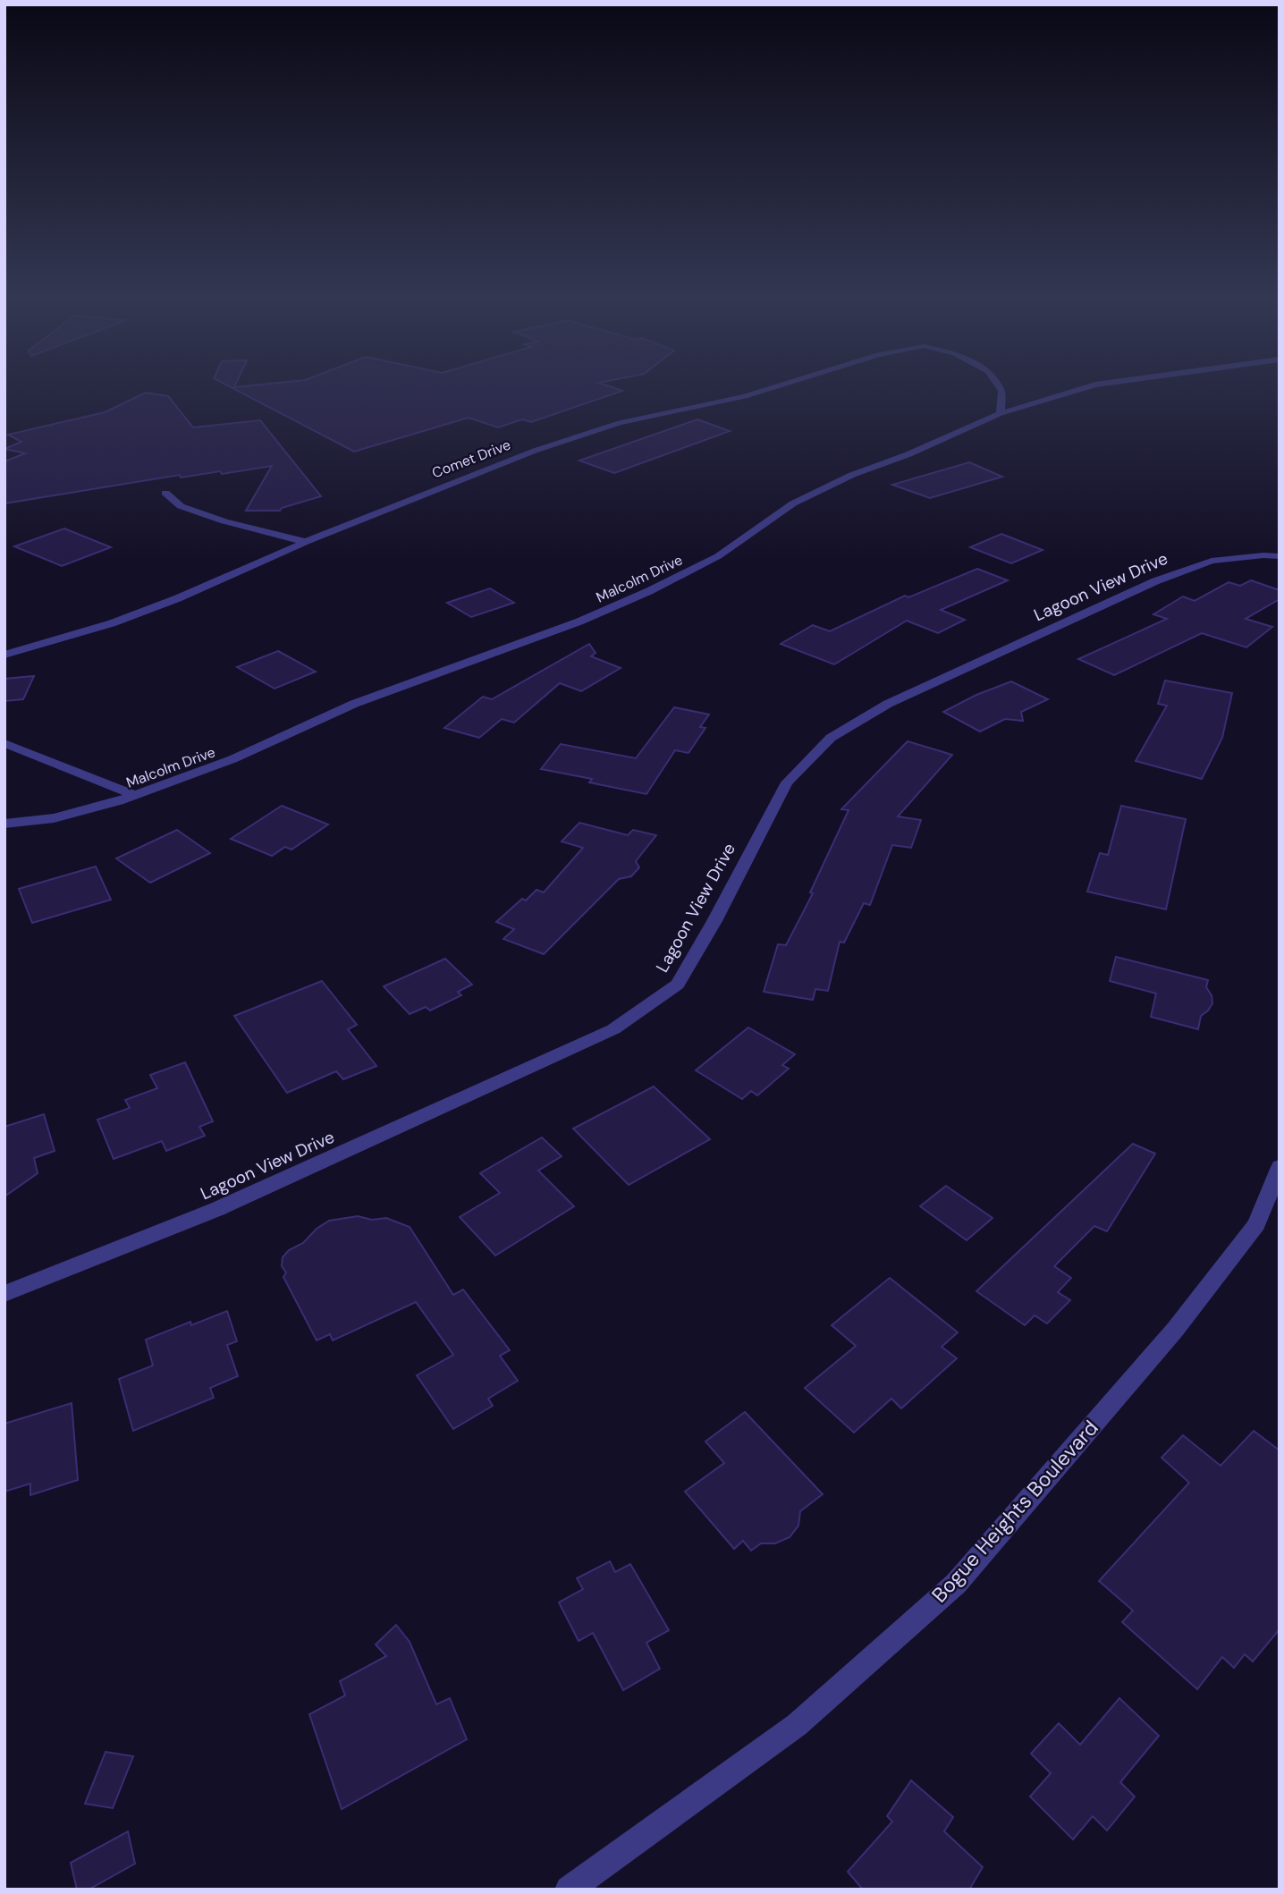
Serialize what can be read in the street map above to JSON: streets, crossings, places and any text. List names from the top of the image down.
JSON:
{
  "streets": {
    "street": [
      "Comet Drive",
      "Malcolm Drive",
      "Lagoon View Drive",
      "Bogue Heights Boulevard"
    ]
  },
  "crossings": [
    ["Comet Drive", "Malcolm Drive"]
  ]
}
